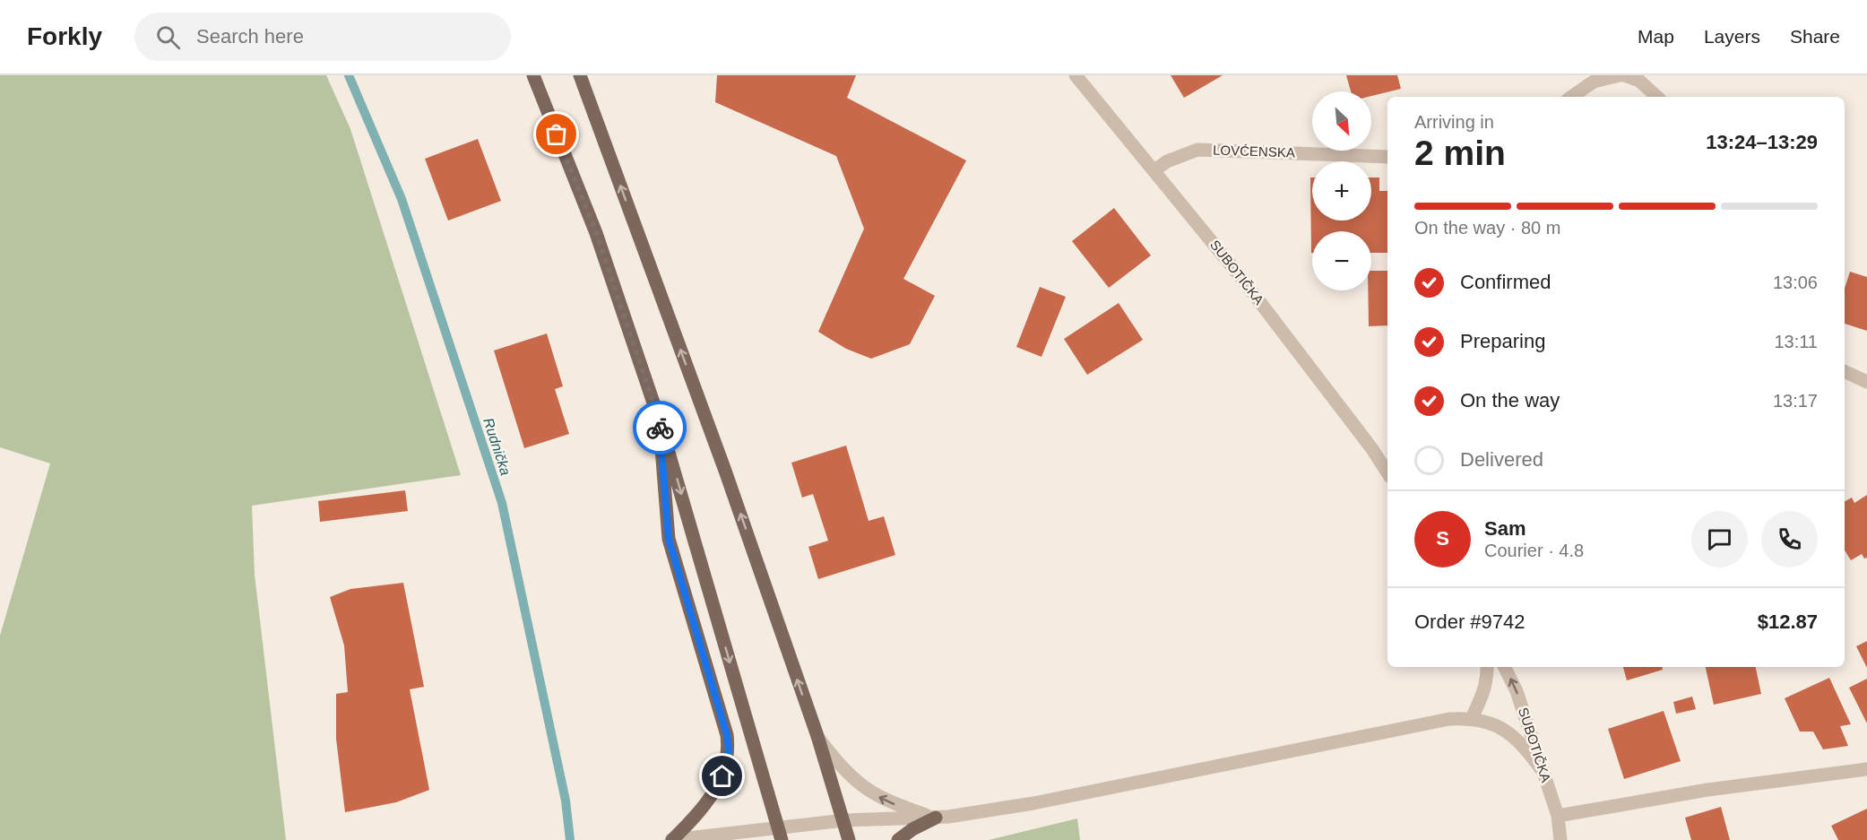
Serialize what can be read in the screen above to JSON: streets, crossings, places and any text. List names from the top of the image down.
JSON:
{
  "streets": {
    "street": ["LOVĆENSKA", "SUBOTIČKA"]
  },
  "crossings": [
    ["LOVĆENSKA", "SUBOTIČKA"]
  ],
  "water": ["Rudnička"],
  "north": "bottom right",
  "page": {
    "header": "Forkly",
    "search": "Search here",
    "nav": ["Map", "Layers", "Share"],
    "map_buttons": ["+", "−"],
    "heading": ["2 min", "Arriving in", "13:24–13:29"],
    "panel": [
      "Sam",
      "Courier · 4.8",
      "Order #9742",
      "$12.87"
    ],
    "bar": "On the way · 80 m",
    "list": [
      ["Confirmed", "13:06"],
      ["Preparing", "13:11"],
      ["On the way", "13:17"],
      "Delivered"
    ],
    "round": "S"
  }
}
